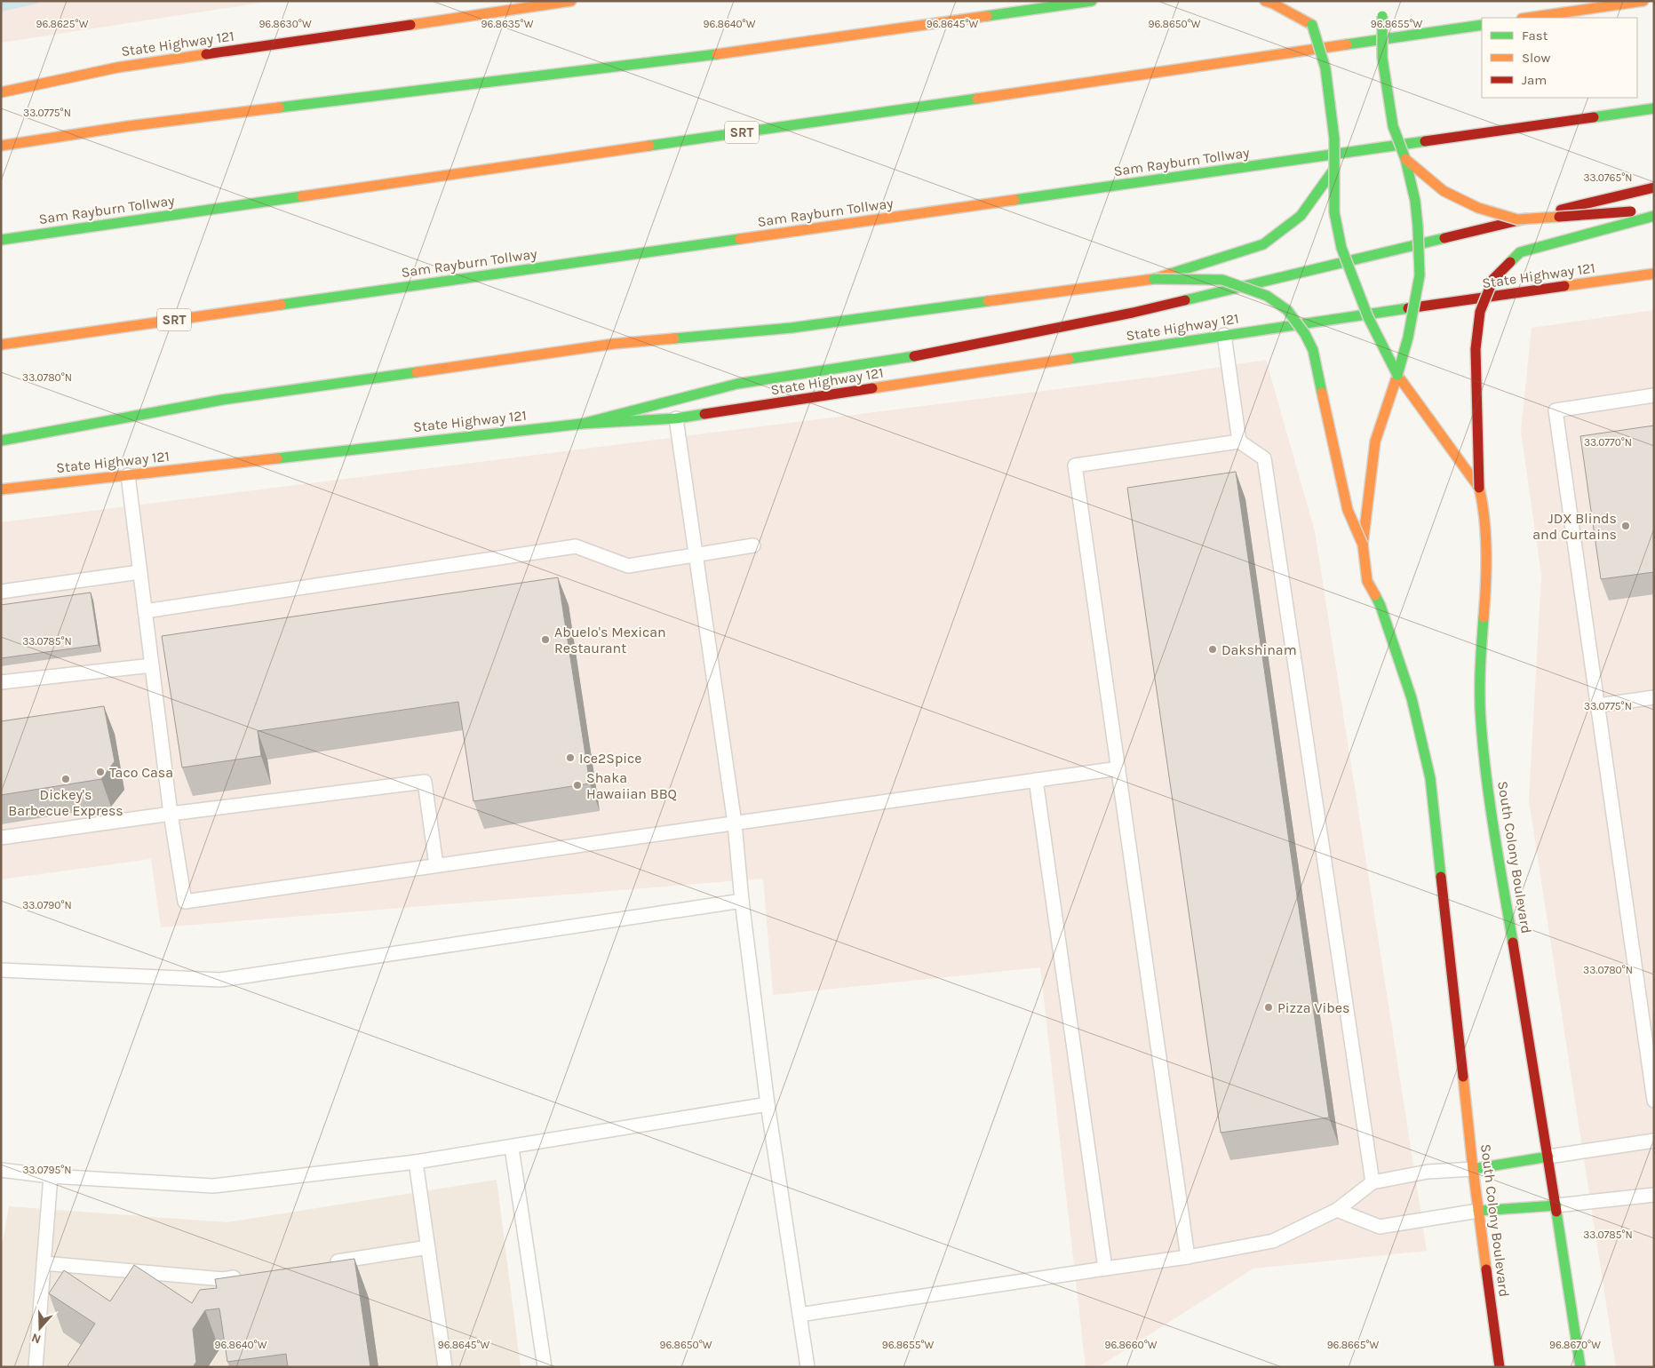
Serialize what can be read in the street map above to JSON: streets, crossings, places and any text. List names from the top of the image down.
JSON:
{
  "streets": {
    "main road": [
      "State Highway 121",
      "SRT",
      "Sam Rayburn Tollway",
      "South Colony Boulevard"
    ]
  },
  "places": [
    "JDX Blinds and Curtains",
    "Abuelo's Mexican Restaurant",
    "Dakshinam",
    "Ice2Spice",
    "Taco Casa",
    "Dickey's Barbecue Express",
    "Shaka Hawaiian BBQ",
    "Pizza Vibes"
  ],
  "legend": ["Fast", "Slow", "Jam"],
  "north": "bottom",
  "coordinates": [
    "96.8625°W",
    "96.8630°W",
    "96.8635°W",
    "96.8640°W",
    "96.8645°W",
    "96.8650°W",
    "96.8655°W",
    "33.0775°N",
    "33.0765°N",
    "33.0780°N",
    "33.0770°N",
    "33.0785°N",
    "33.0790°N",
    "33.0795°N",
    "96.8660°W",
    "96.8665°W",
    "96.8670°W"
  ]
}
